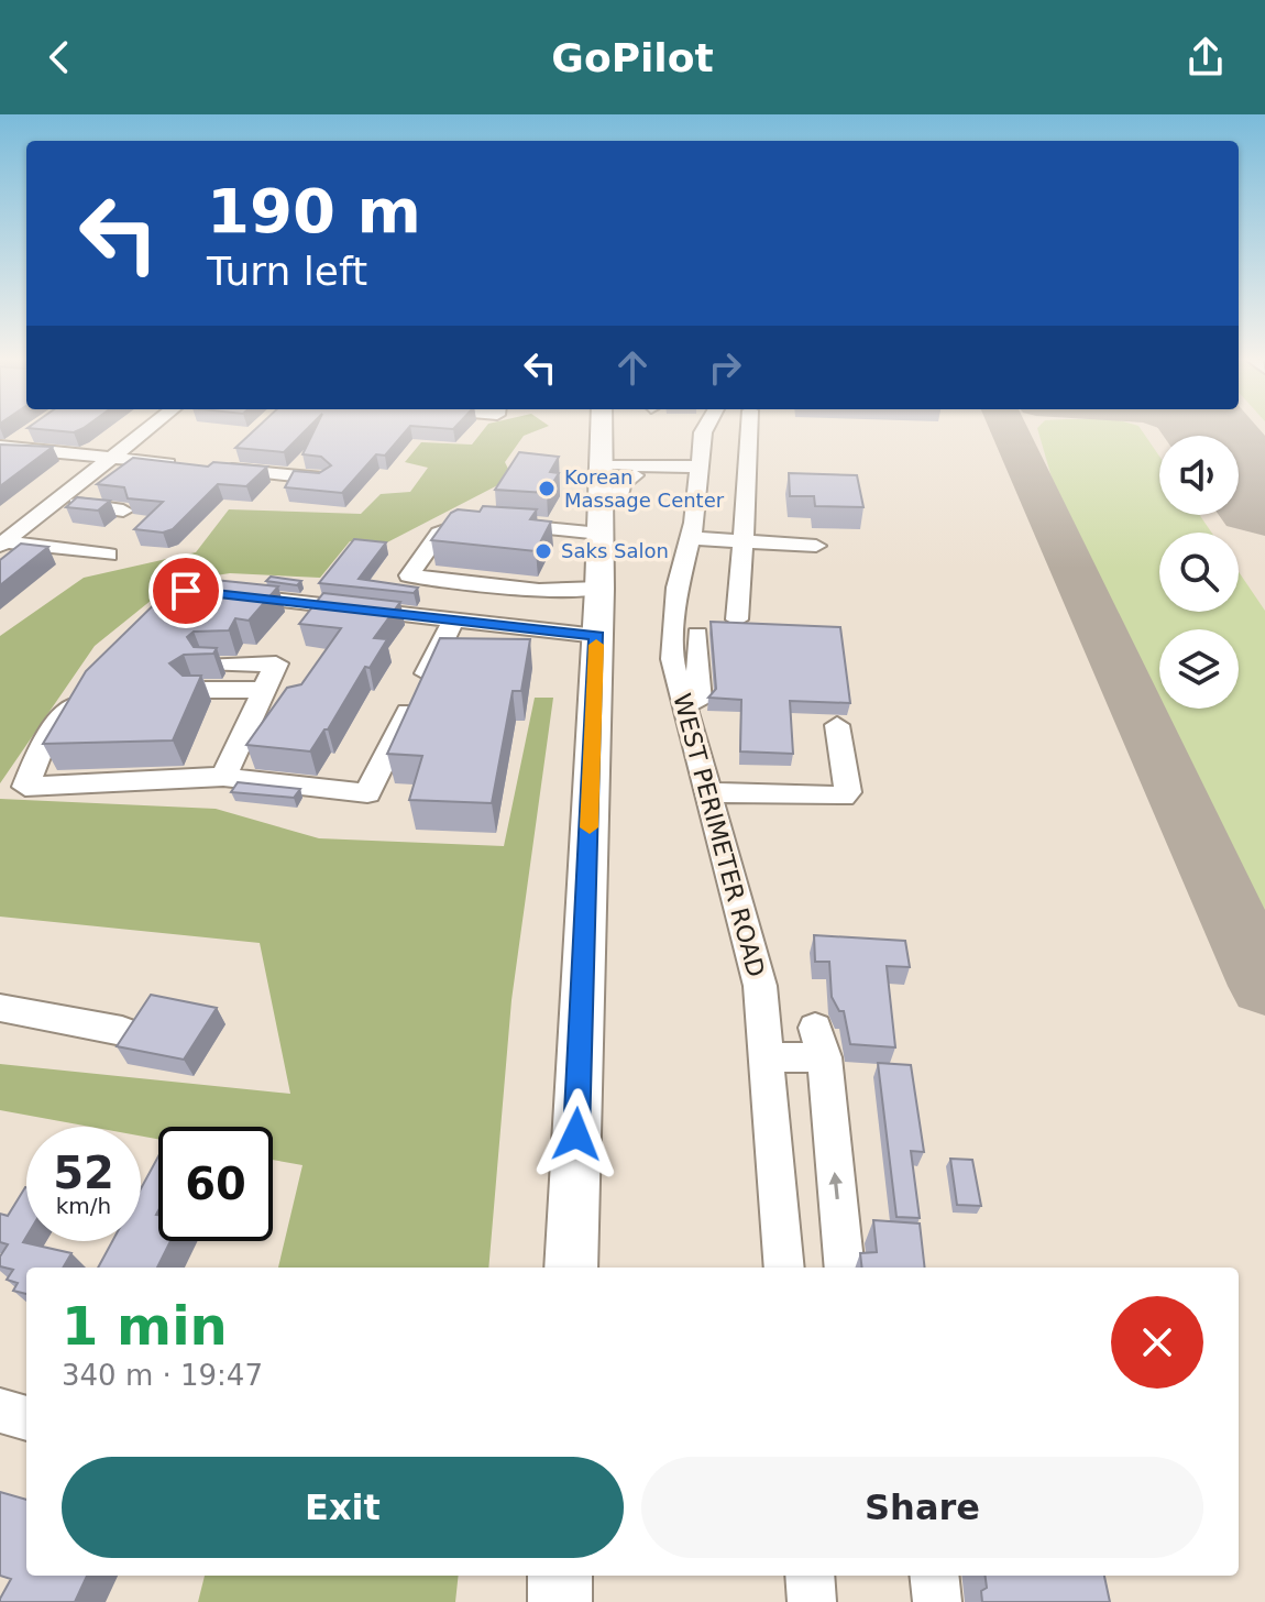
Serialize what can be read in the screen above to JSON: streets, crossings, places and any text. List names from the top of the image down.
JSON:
{
  "streets": {
    "street": ["WEST PERIMETER ROAD"]
  },
  "places": ["Korean Massage Center", "Saks Salon"],
  "page": {
    "header": "GoPilot",
    "turn": ["190 m", "Turn left"],
    "speed": "52 km/h",
    "limit": "60",
    "heading": ["1 min", "340 m · 19:47"],
    "buttons": ["Exit", "Share"]
  }
}
